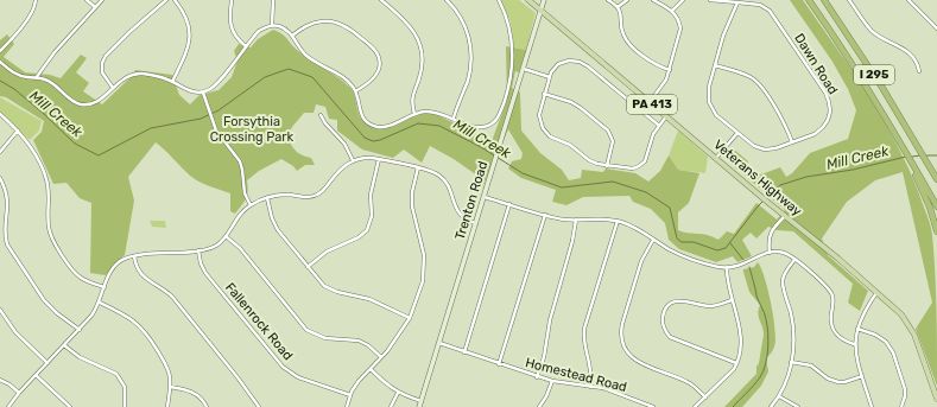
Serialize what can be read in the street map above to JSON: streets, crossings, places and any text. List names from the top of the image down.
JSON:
{
  "streets": {
    "highway": ["I 295"],
    "main road": ["PA 413", "Veterans Highway", "Trenton Road"],
    "street": ["Dawn Road", "Fallenrock Road", "Homestead Road"]
  },
  "crossings": [
    ["Veterans Highway", "Trenton Road"],
    ["Trenton Road", "Homestead Road"]
  ],
  "water": ["Mill Creek"],
  "parks": ["Forsythia Crossing Park"]
}
